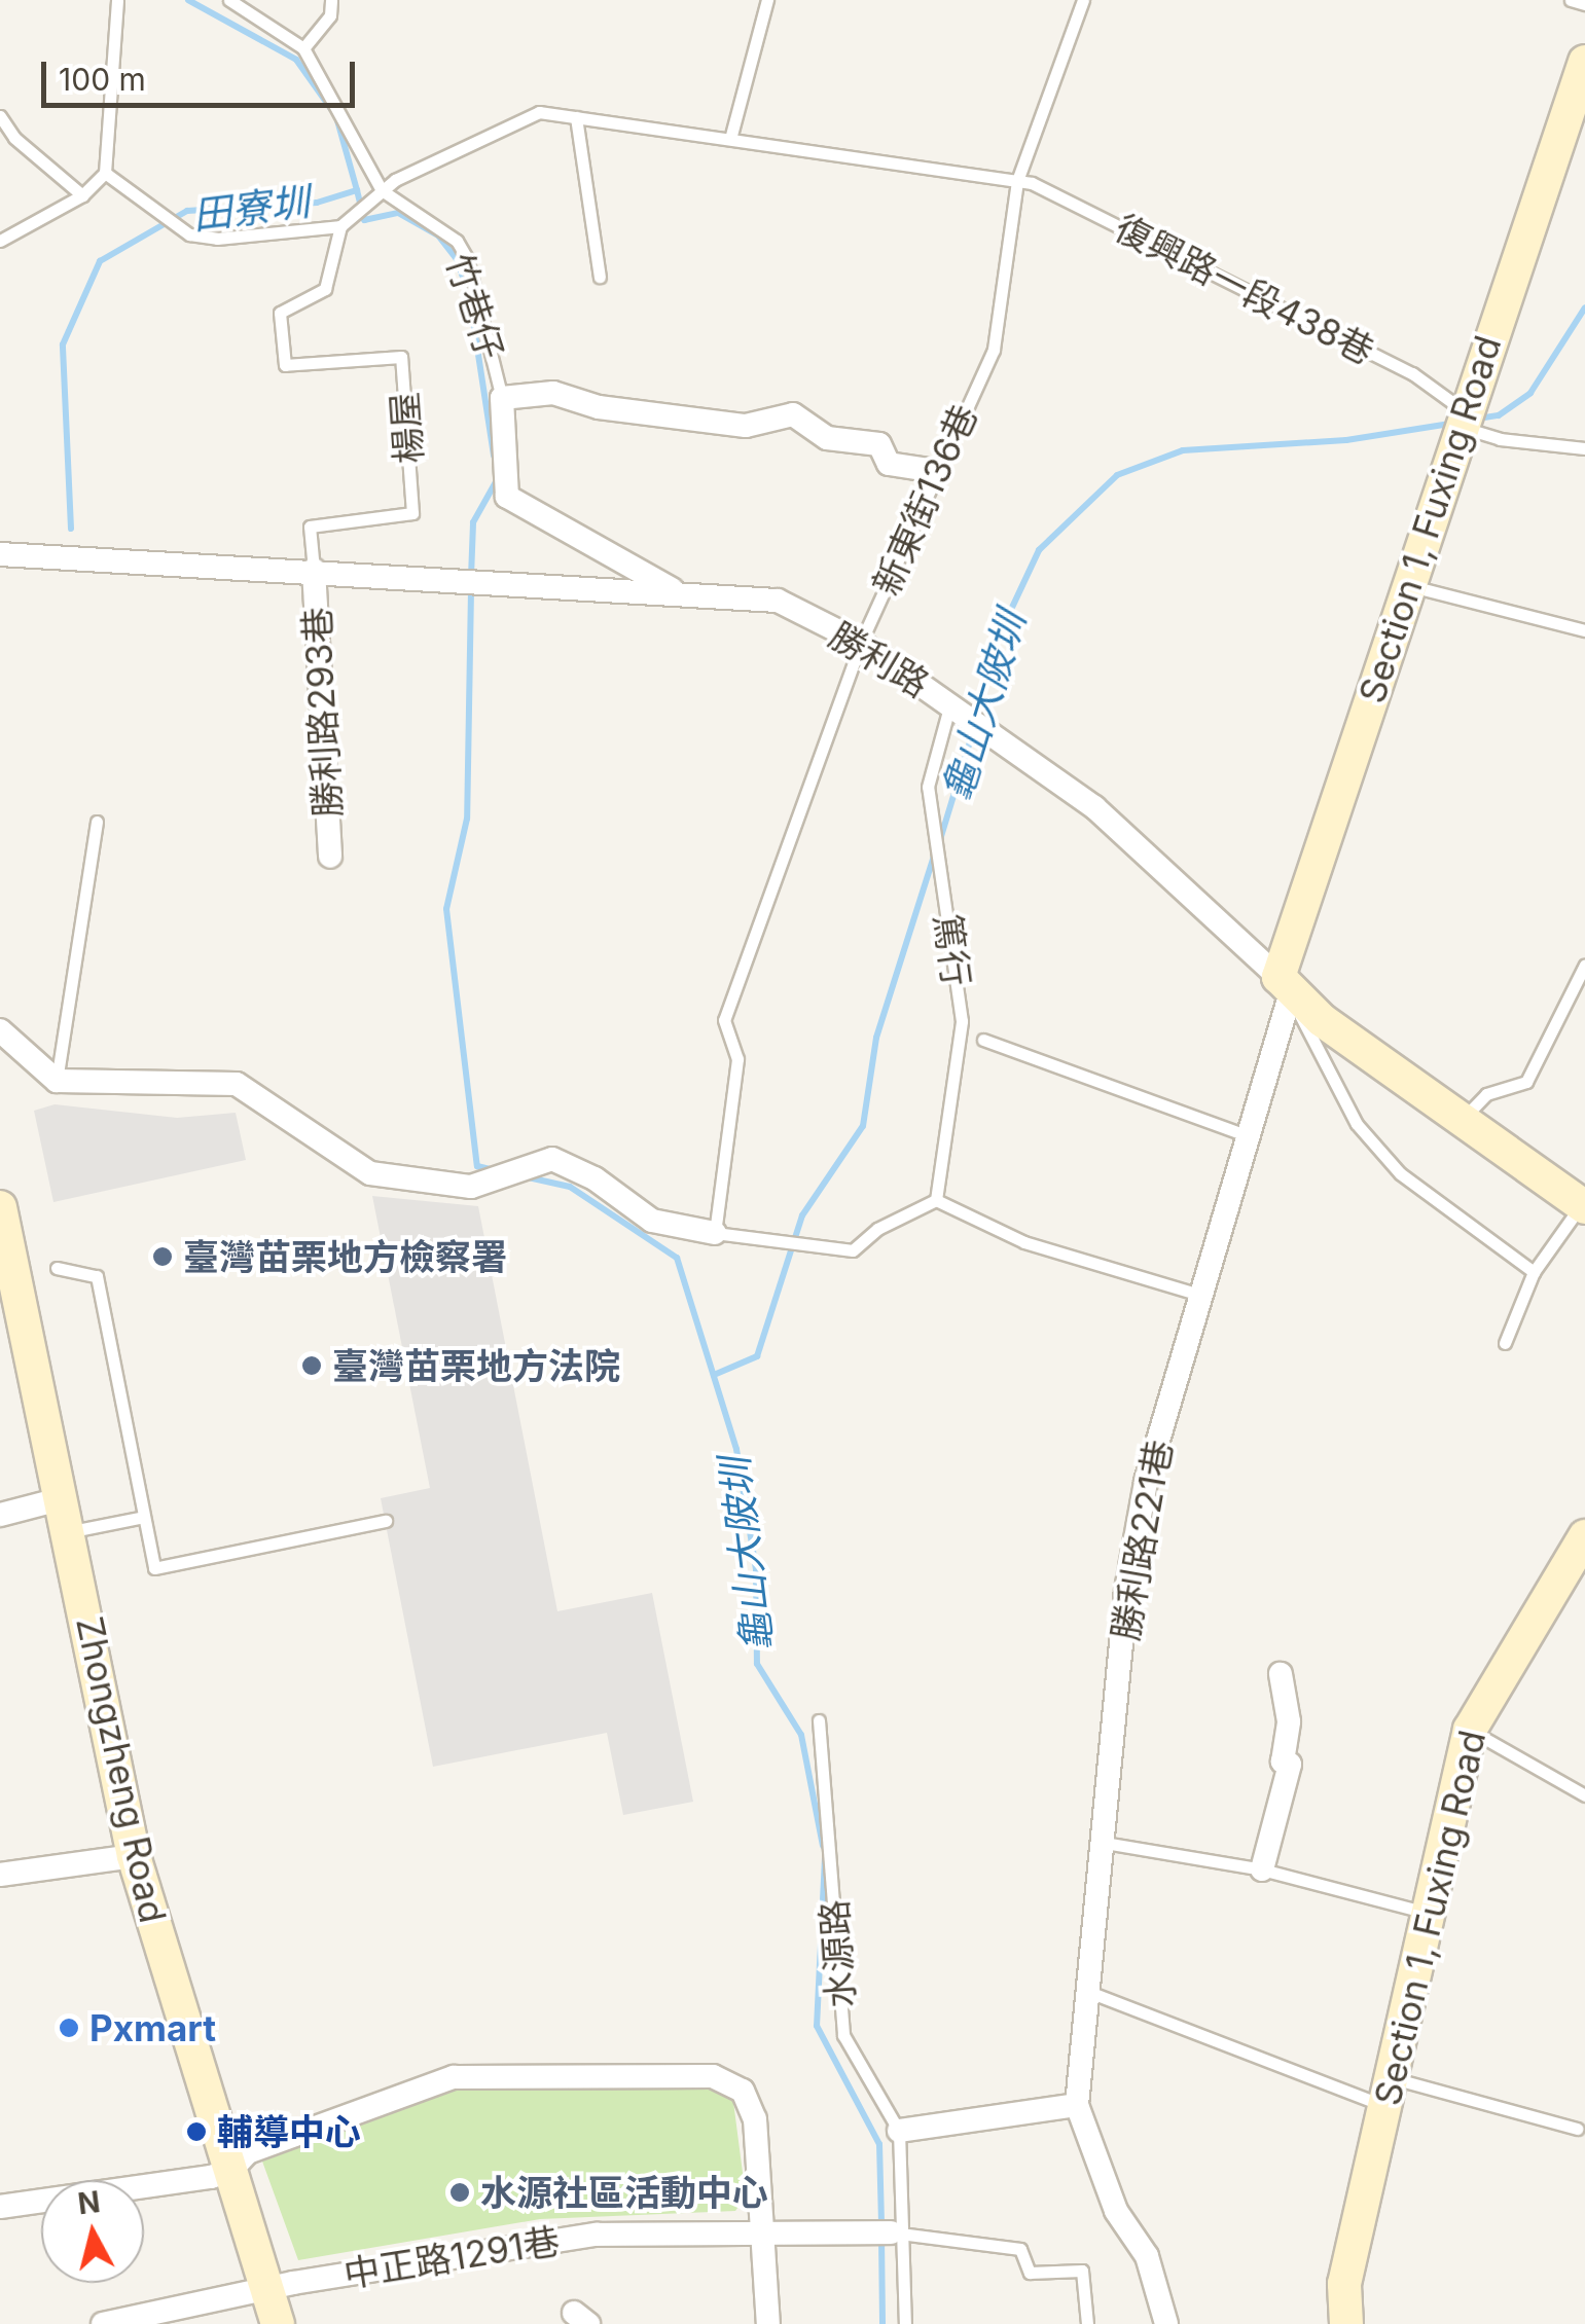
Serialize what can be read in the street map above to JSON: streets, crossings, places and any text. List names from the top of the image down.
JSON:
{
  "streets": {
    "street": [
      "Section 1, Fuxing Road",
      "勝利路",
      "勝利路293巷",
      "勝利路221巷",
      "Zhongzheng Road",
      "中正路1291巷"
    ],
    "lane": [
      "復興路一段438巷",
      "竹巷仔",
      "楊屋",
      "新東街136巷",
      "篤行",
      "水源路"
    ]
  },
  "crossings": [
    ["復興路一段438巷", "竹巷仔"],
    ["復興路一段438巷", "楊屋"],
    ["復興路一段438巷", "新東街136巷"],
    ["復興路一段438巷", "Section 1, Fuxing Road"],
    ["楊屋", "勝利路"],
    ["楊屋", "勝利路293巷"],
    ["新東街136巷", "勝利路"],
    ["Section 1, Fuxing Road", "勝利路"],
    ["Section 1, Fuxing Road", "勝利路221巷"],
    ["勝利路", "勝利路293巷"],
    ["勝利路", "篤行"],
    ["勝利路", "勝利路221巷"],
    ["Zhongzheng Road", "中正路1291巷"]
  ],
  "water": ["田寮圳", "龜山大陂圳"],
  "places": [
    "臺灣苗栗地方檢察署",
    "臺灣苗栗地方法院",
    "Pxmart",
    "輔導中心",
    "水源社區活動中心"
  ],
  "scale_bar": "100 m",
  "north": "top"
}
